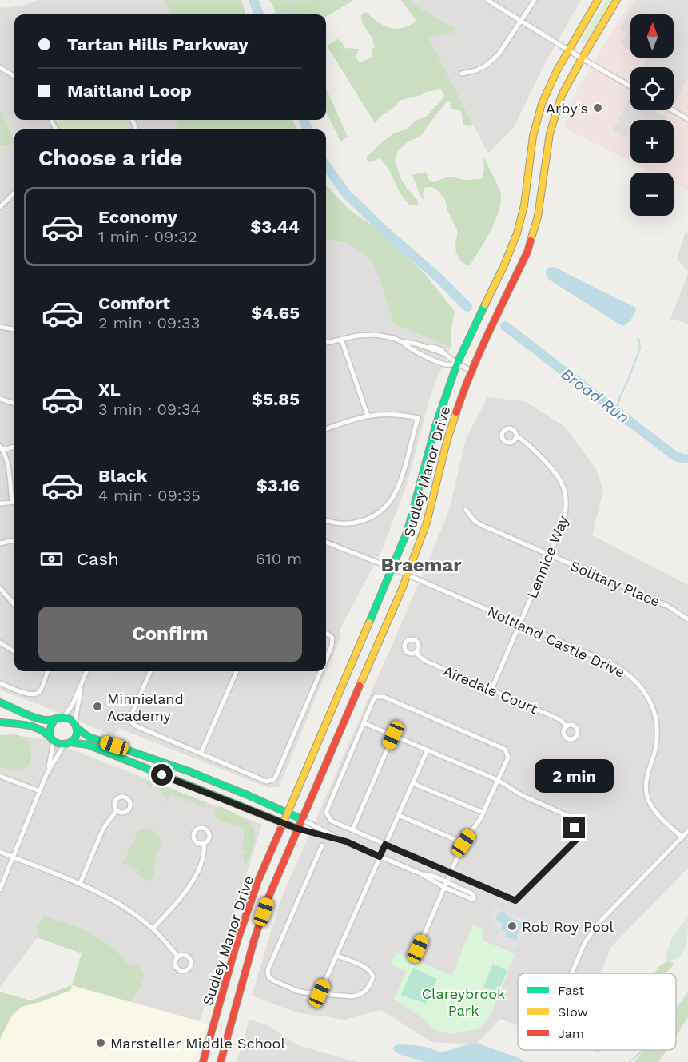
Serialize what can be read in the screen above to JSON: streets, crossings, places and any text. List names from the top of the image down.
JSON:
{
  "streets": {
    "main road": ["Sudley Manor Drive"],
    "street": [
      "Lennice Way",
      "Solitary Place",
      "Noltland Castle Drive",
      "Airedale Court"
    ]
  },
  "crossings": [
    ["Sudley Manor Drive", "Noltland Castle Drive"],
    ["Lennice Way", "Solitary Place"],
    ["Lennice Way", "Noltland Castle Drive"],
    ["Lennice Way", "Airedale Court"]
  ],
  "districts": ["Braemar"],
  "water": ["Broad Run"],
  "parks": ["Clareybrook Park"],
  "places": [
    "Arby's",
    "Minnieland Academy",
    "Rob Roy Pool",
    "Marsteller Middle School"
  ],
  "legend": ["Fast", "Slow", "Jam"],
  "north": "top",
  "page": {
    "map_buttons": ["+", "−"],
    "banner": ["Tartan Hills Parkway", "Maitland Loop"],
    "heading": "Choose a ride",
    "list": [
      {
        "name": "Economy",
        "note": "1 min · 09:32",
        "value": "$3.44"
      },
      {
        "name": "Comfort",
        "note": "2 min · 09:33",
        "value": "$4.65"
      },
      {
        "name": "XL",
        "note": "3 min · 09:34",
        "value": "$5.85"
      },
      {
        "name": "Black",
        "note": "4 min · 09:35",
        "value": "$3.16"
      }
    ],
    "pay": ["Cash", "610 m"],
    "buttons": "Confirm",
    "bubble": "2 min"
  }
}
